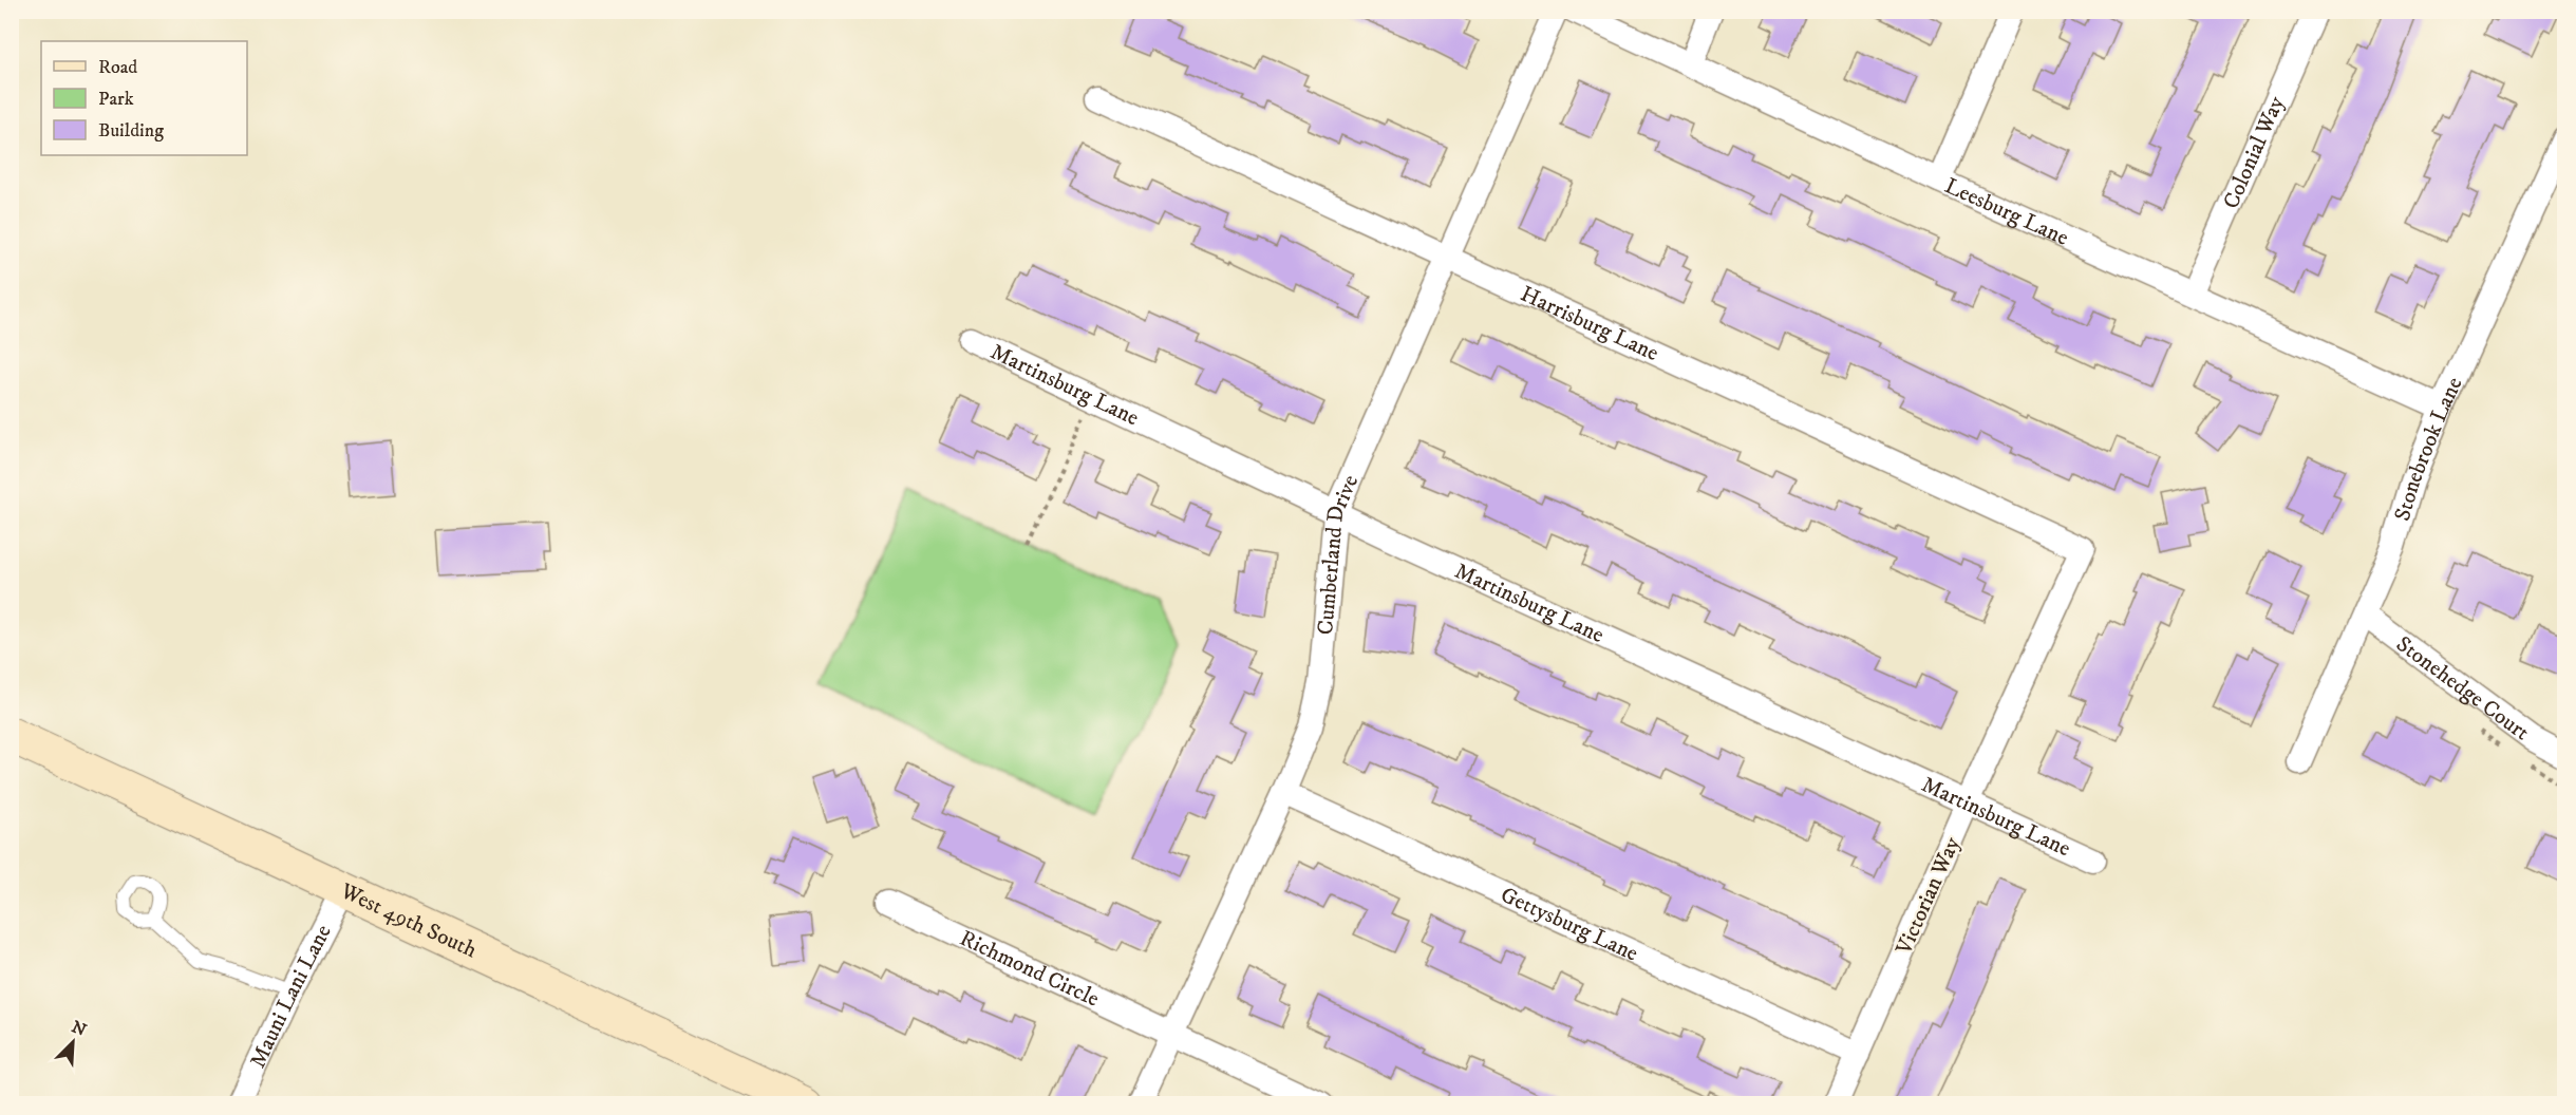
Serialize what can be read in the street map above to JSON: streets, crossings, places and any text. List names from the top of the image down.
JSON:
{
  "streets": {
    "street": [
      "Colonial Way",
      "Leesburg Lane",
      "Harrisburg Lane",
      "Martinsburg Lane",
      "Stonebrook Lane",
      "Cumberland Drive",
      "Stonehedge Court",
      "Victorian Way",
      "West 49th South",
      "Gettysburg Lane",
      "Richmond Circle",
      "Mauni Lani Lane"
    ]
  },
  "crossings": [
    ["Colonial Way", "Leesburg Lane"],
    ["Leesburg Lane", "Stonebrook Lane"],
    ["Harrisburg Lane", "Cumberland Drive"],
    ["Harrisburg Lane", "Victorian Way"],
    ["Martinsburg Lane", "Cumberland Drive"],
    ["Martinsburg Lane", "Victorian Way"],
    ["Stonebrook Lane", "Stonehedge Court"],
    ["Cumberland Drive", "Gettysburg Lane"],
    ["Cumberland Drive", "Richmond Circle"],
    ["Victorian Way", "Gettysburg Lane"],
    ["West 49th South", "Mauni Lani Lane"]
  ],
  "legend": ["Road", "Park", "Building"],
  "north": "top right"
}
